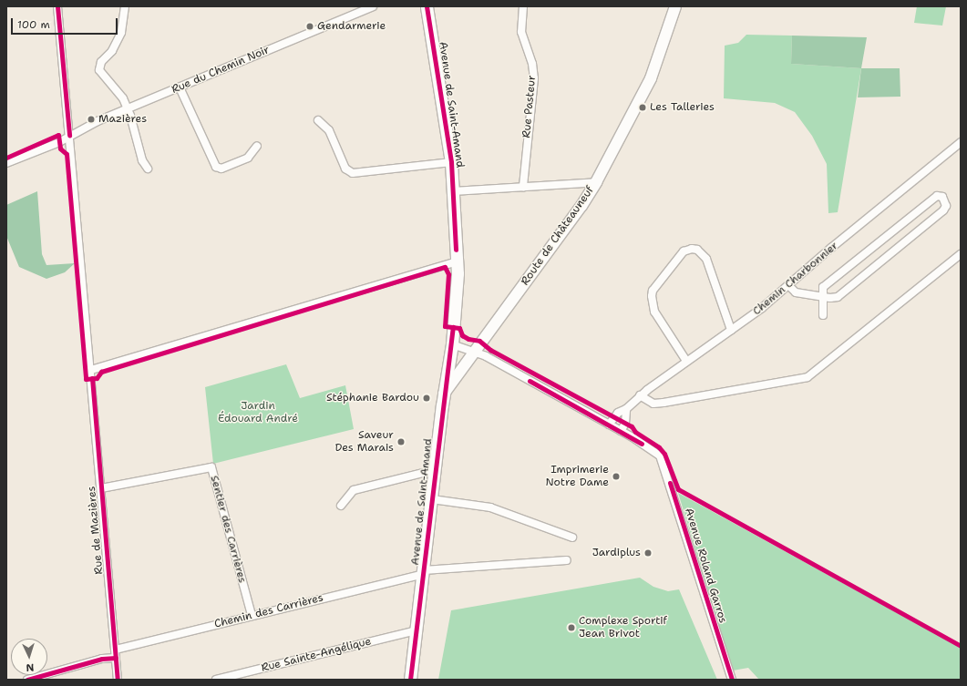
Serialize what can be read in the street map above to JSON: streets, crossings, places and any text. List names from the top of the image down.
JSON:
{
  "streets": {
    "main road": ["Avenue de Saint-Amand", "Route de Châteauneuf"],
    "street": [
      "Rue du Chemin Noir",
      "Rue Pasteur",
      "Chemin Charbonnier",
      "Sentier des Carrières",
      "Rue de Mazières",
      "Avenue Roland Garros",
      "Chemin des Carrières",
      "Rue Sainte-Angélique"
    ]
  },
  "crossings": [
    ["Rue du Chemin Noir", "Rue de Mazières"],
    ["Avenue de Saint-Amand", "Route de Châteauneuf"],
    ["Avenue de Saint-Amand", "Avenue Roland Garros"],
    ["Avenue de Saint-Amand", "Chemin des Carrières"],
    ["Avenue de Saint-Amand", "Rue Sainte-Angélique"],
    ["Route de Châteauneuf", "Avenue Roland Garros"],
    ["Chemin Charbonnier", "Avenue Roland Garros"],
    ["Sentier des Carrières", "Rue de Mazières"],
    ["Sentier des Carrières", "Chemin des Carrières"],
    ["Rue de Mazières", "Chemin des Carrières"]
  ],
  "parks": ["Jardin Édouard André"],
  "places": [
    "Gendarmerie",
    "Les Talleries",
    "Mazières",
    "Stéphanie Bardou",
    "Saveur Des Marais",
    "Imprimerie Notre Dame",
    "Jardiplus",
    "Complexe Sportif Jean Brivot"
  ],
  "scale_bar": "100 m",
  "north": "bottom"
}
